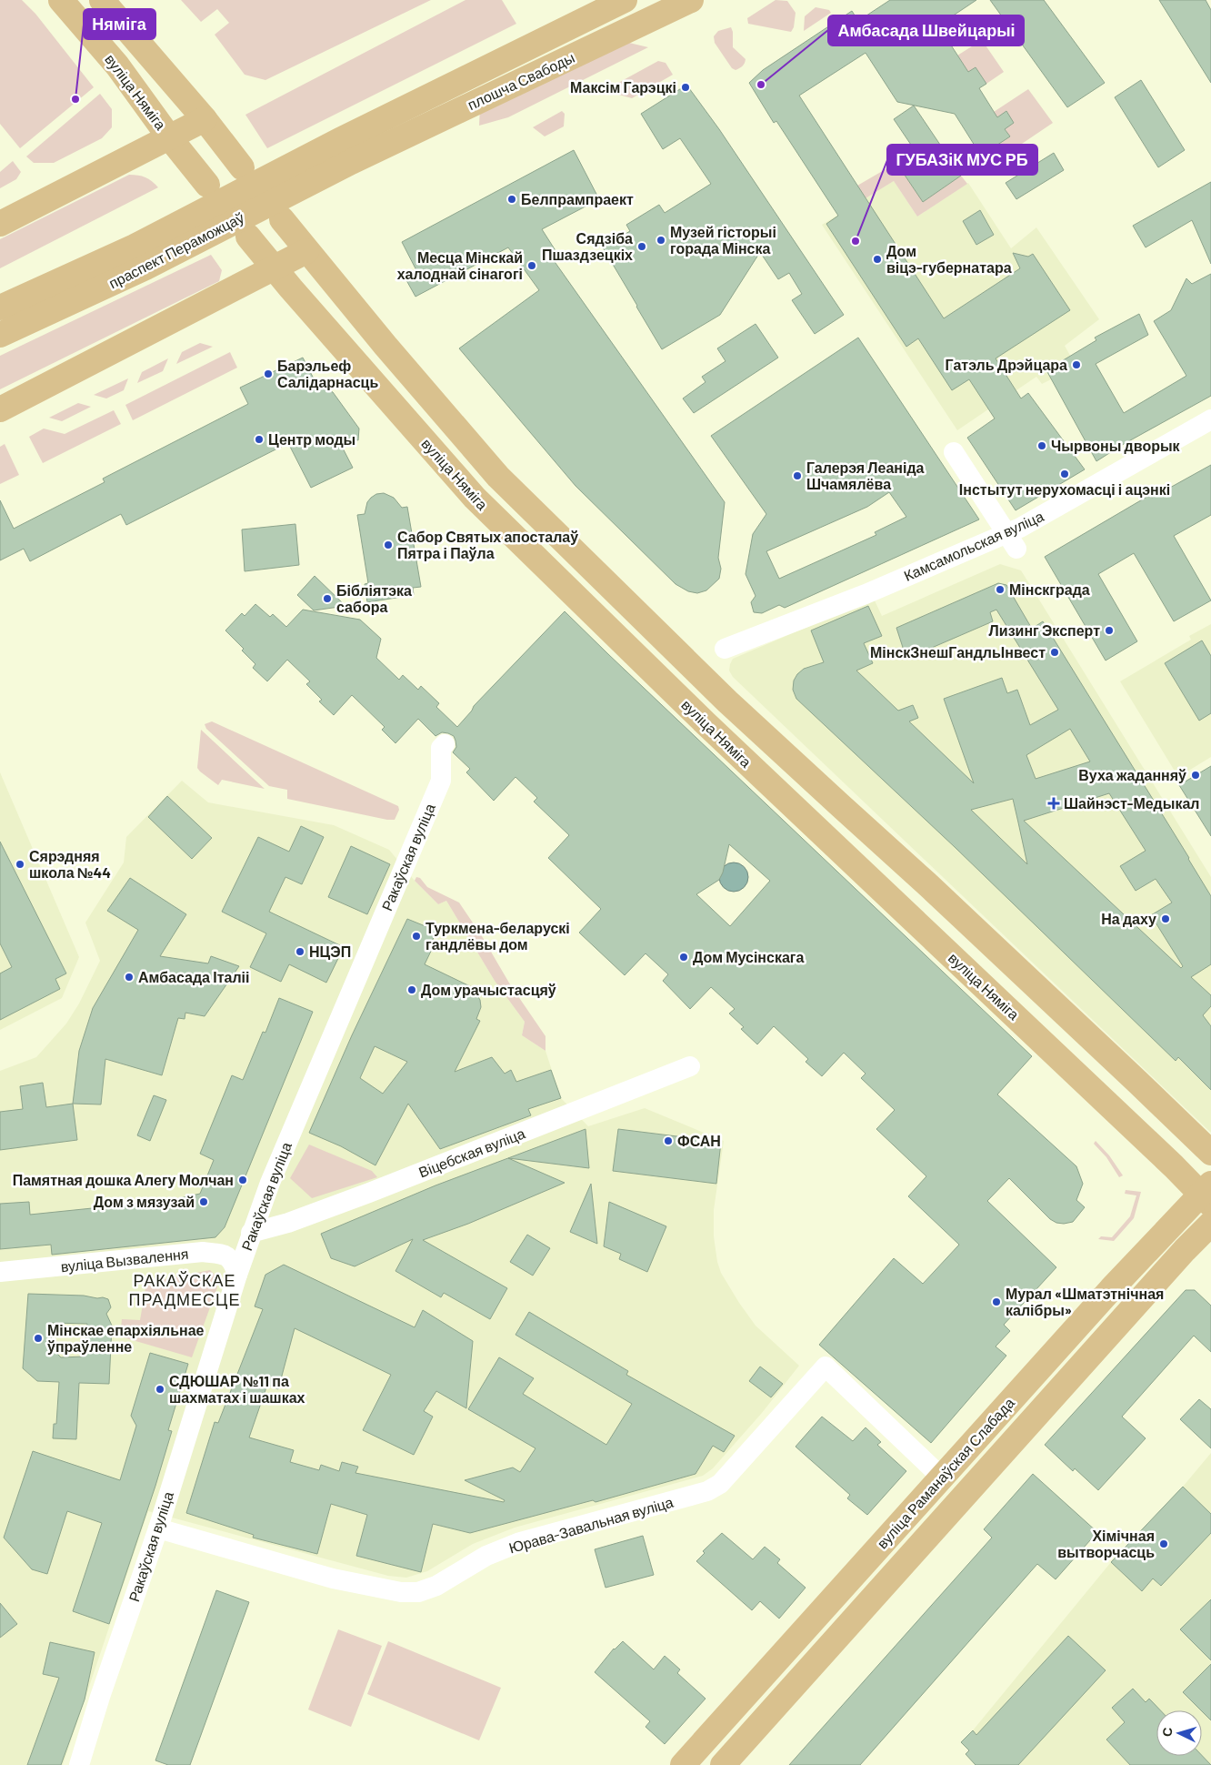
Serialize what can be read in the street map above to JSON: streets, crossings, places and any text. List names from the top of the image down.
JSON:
{
  "streets": {
    "main road": [
      "плошча Свабоды",
      "вуліца Няміга",
      "праспект Пераможцаў",
      "вуліца Раманаўская Слабада"
    ],
    "street": [
      "Камсамольская вуліца",
      "Ракаўская вуліца",
      "Віцебская вуліца",
      "вуліца Вызвалення",
      "Юрава-Завальная вуліца"
    ]
  },
  "crossings": [
    ["плошча Свабоды", "праспект Пераможцаў"],
    ["вуліца Няміга", "вуліца Раманаўская Слабада"],
    ["Ракаўская вуліца", "Віцебская вуліца"],
    ["Ракаўская вуліца", "вуліца Вызвалення"],
    ["Ракаўская вуліца", "Юрава-Завальная вуліца"],
    ["вуліца Раманаўская Слабада", "Юрава-Завальная вуліца"]
  ],
  "districts": ["РАКАЎСКАЕ ПРАДМЕСЦЕ"],
  "places": {
    "other": [
      "Амбасада Швейцарыі",
      "Максім Гарэцкі",
      "Няміга",
      "Белпрампраект",
      "Музей гісторыі горада Мінска",
      "ГУБАЗіК МУС РБ",
      "Сядзіба Пшаздзецкіх",
      "Дом віцэ-губернатара",
      "Месца Мінскай халоднай сінагогі",
      "Гатэль Дрэйцара",
      "Барэльеф Салідарнасць",
      "Центр моды",
      "Чырвоны дворык",
      "Інстытут нерухомасці і ацэнкі",
      "Галерэя Леаніда Шчамялёва",
      "Сабор Святых апосталаў Пятра і Паўла",
      "Мінскграда",
      "Бібліятэка сабора",
      "Лизинг Эксперт",
      "МінскЗнешГандльІнвест",
      "Вуха жаданняў",
      "Сярэдняя школа №44",
      "На даху",
      "Туркмена-беларускі гандлёвы дом",
      "НЦЭП",
      "Дом Мусінскага",
      "Амбасада Італіі",
      "Дом урачыстасцяў",
      "ФСАН",
      "Памятная дошка Алегу Молчан",
      "Дом з мязузай",
      "Мурал «Шматэтнічная калібры»",
      "Мінскае епархіяльнае ўпраўленне",
      "СДЮШАР №11 па шахматах і шашках",
      "Хімічная вытворчасць"
    ],
    "health": ["Шайнэст-Медыкал"]
  },
  "north": "left"
}
